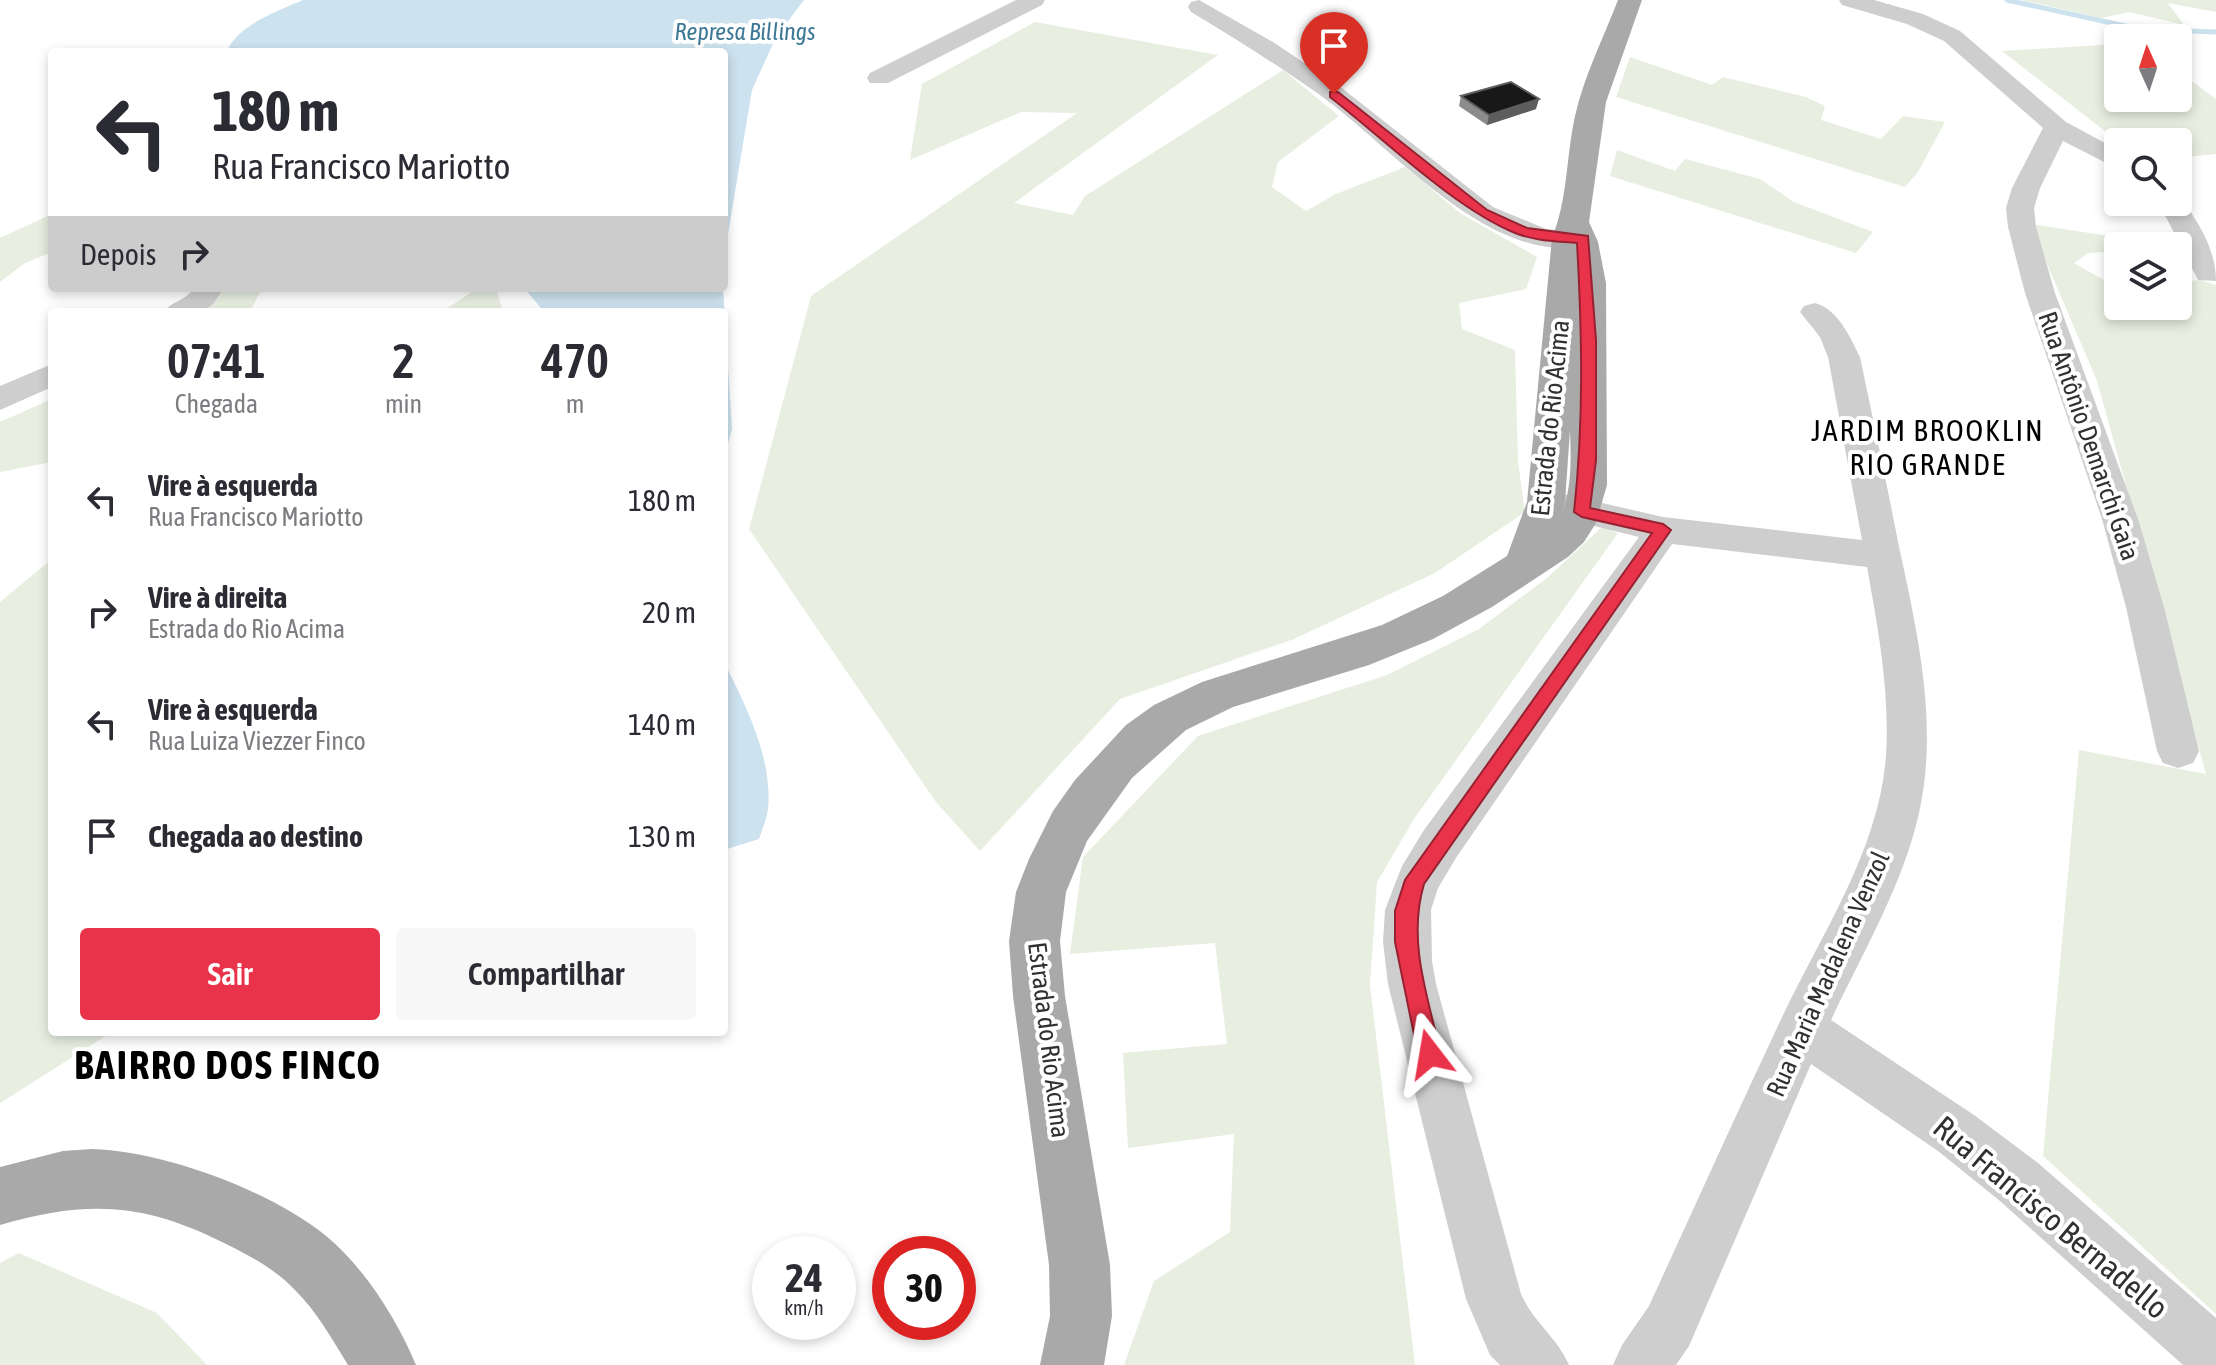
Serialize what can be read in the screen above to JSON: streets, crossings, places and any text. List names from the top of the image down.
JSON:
{
  "streets": {
    "main road": ["Estrada do Rio Acima"],
    "street": ["Rua Antônio Demarchi Gaia", "Rua Maria Madalena Venzol", "Rua Francisco Bernadello"]
  },
  "crossings": [
    ["Rua Maria Madalena Venzol", "Rua Francisco Bernadello"]
  ],
  "districts": ["JARDIM BROOKLIN RIO GRANDE", "BAIRRO DOS FINCO"],
  "water": ["Represa Billings"],
  "north": "top",
  "page": {
    "turn": ["180 m", "Rua Francisco Mariotto"],
    "then": "Depois",
    "eta": [
      "07:41",
      "Chegada",
      "2",
      "min",
      "470",
      "m"
    ],
    "list": [
      {
        "name": "Vire à esquerda",
        "note": "Rua Francisco Mariotto",
        "value": "180 m"
      },
      {
        "name": "Vire à direita",
        "note": "Estrada do Rio Acima",
        "value": "20 m"
      },
      {
        "name": "Vire à esquerda",
        "note": "Rua Luiza Viezzer Finco",
        "value": "140 m"
      },
      {
        "name": "Chegada ao destino",
        "value": "130 m"
      }
    ],
    "buttons": ["Sair", "Compartilhar"],
    "speed": "24 km/h",
    "limit": "30"
  }
}
